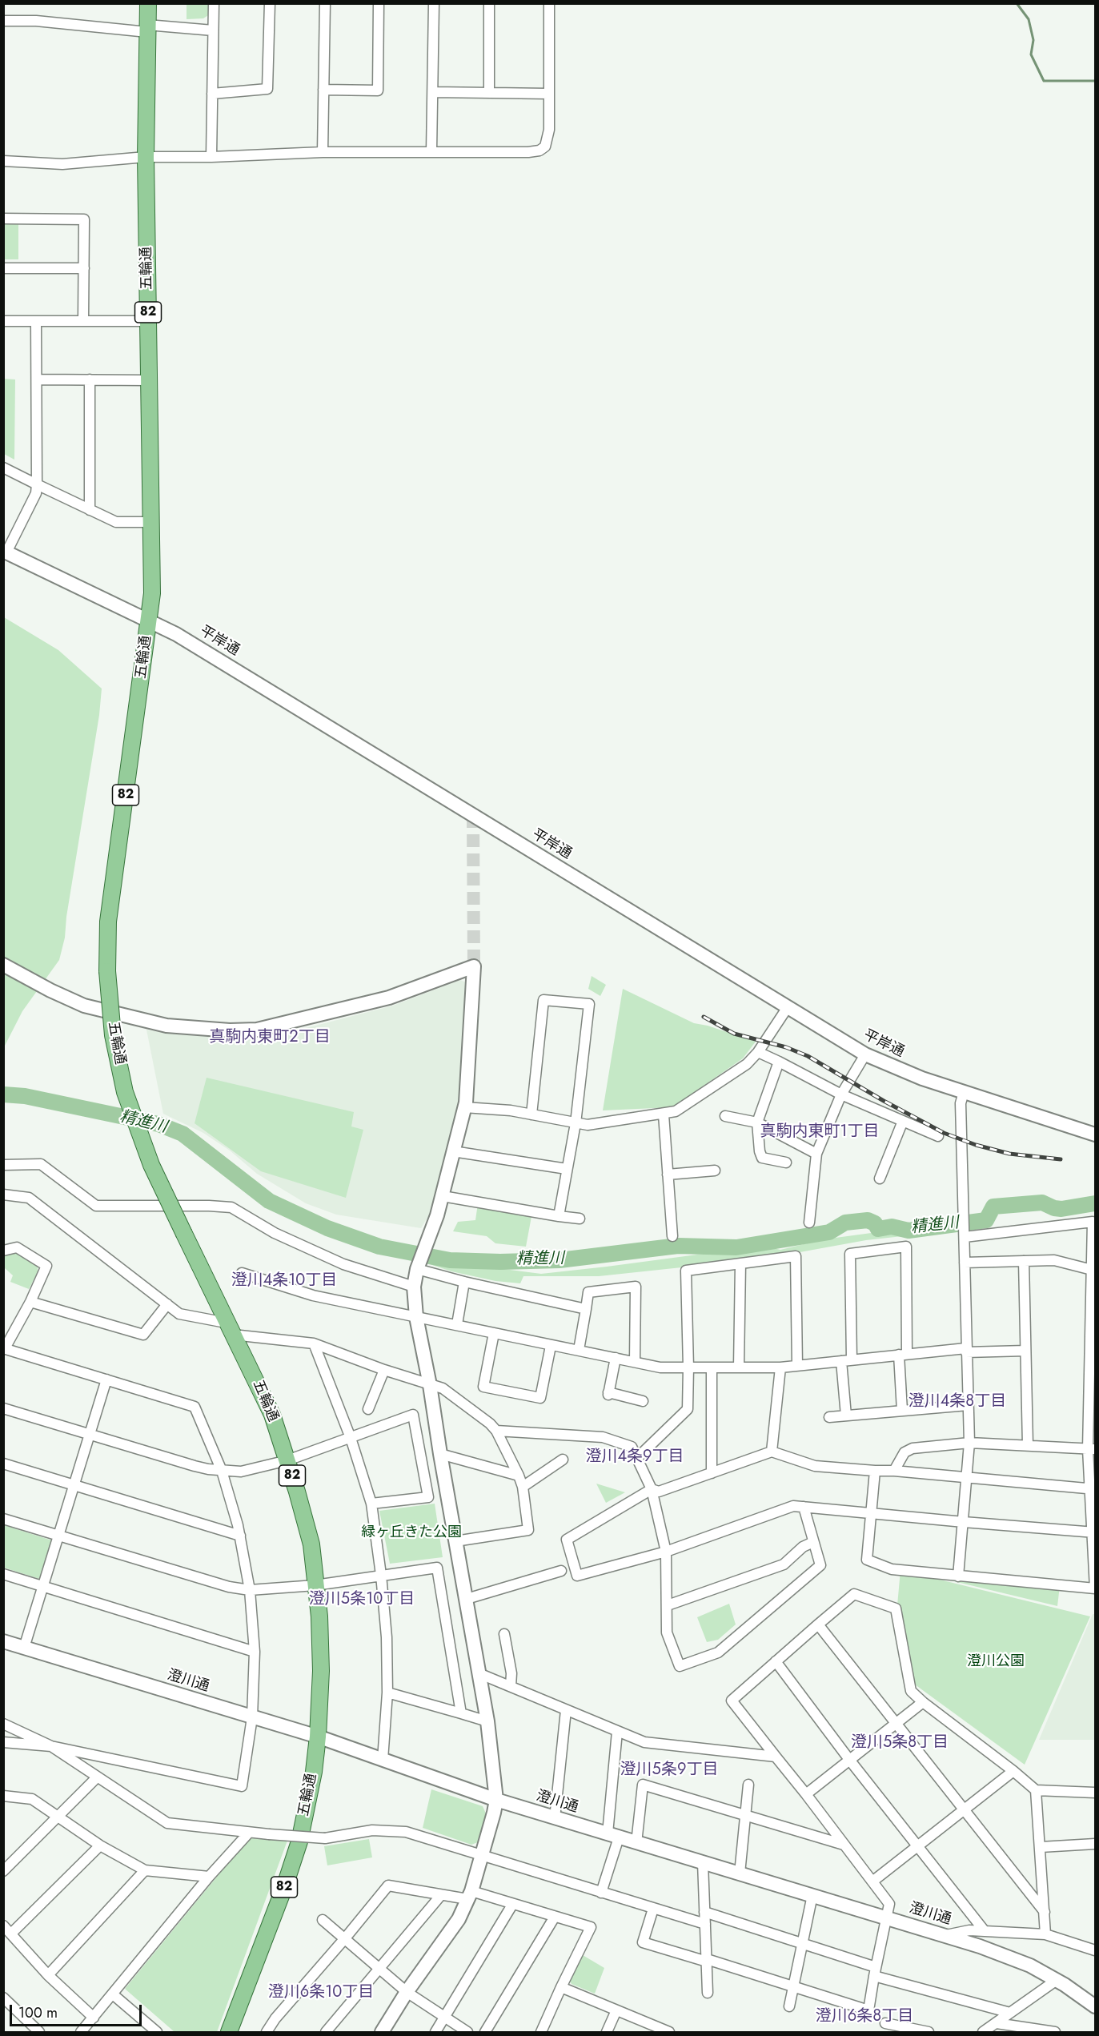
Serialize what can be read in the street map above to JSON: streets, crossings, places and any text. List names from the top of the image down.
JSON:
{
  "streets": {
    "main road": ["五輪通", "82"],
    "street": ["平岸通", "澄川通"]
  },
  "crossings": [
    ["五輪通", "平岸通"],
    ["五輪通", "澄川通"]
  ],
  "districts": [
    "真駒内東町2丁目",
    "真駒内東町1丁目",
    "澄川4条10丁目",
    "澄川4条8丁目",
    "澄川4条9丁目",
    "澄川5条10丁目",
    "澄川5条8丁目",
    "澄川5条9丁目",
    "澄川6条10丁目",
    "澄川6条8丁目"
  ],
  "water": ["精進川"],
  "parks": ["緑ヶ丘きた公園", "澄川公園"],
  "scale_bar": "100 m"
}
